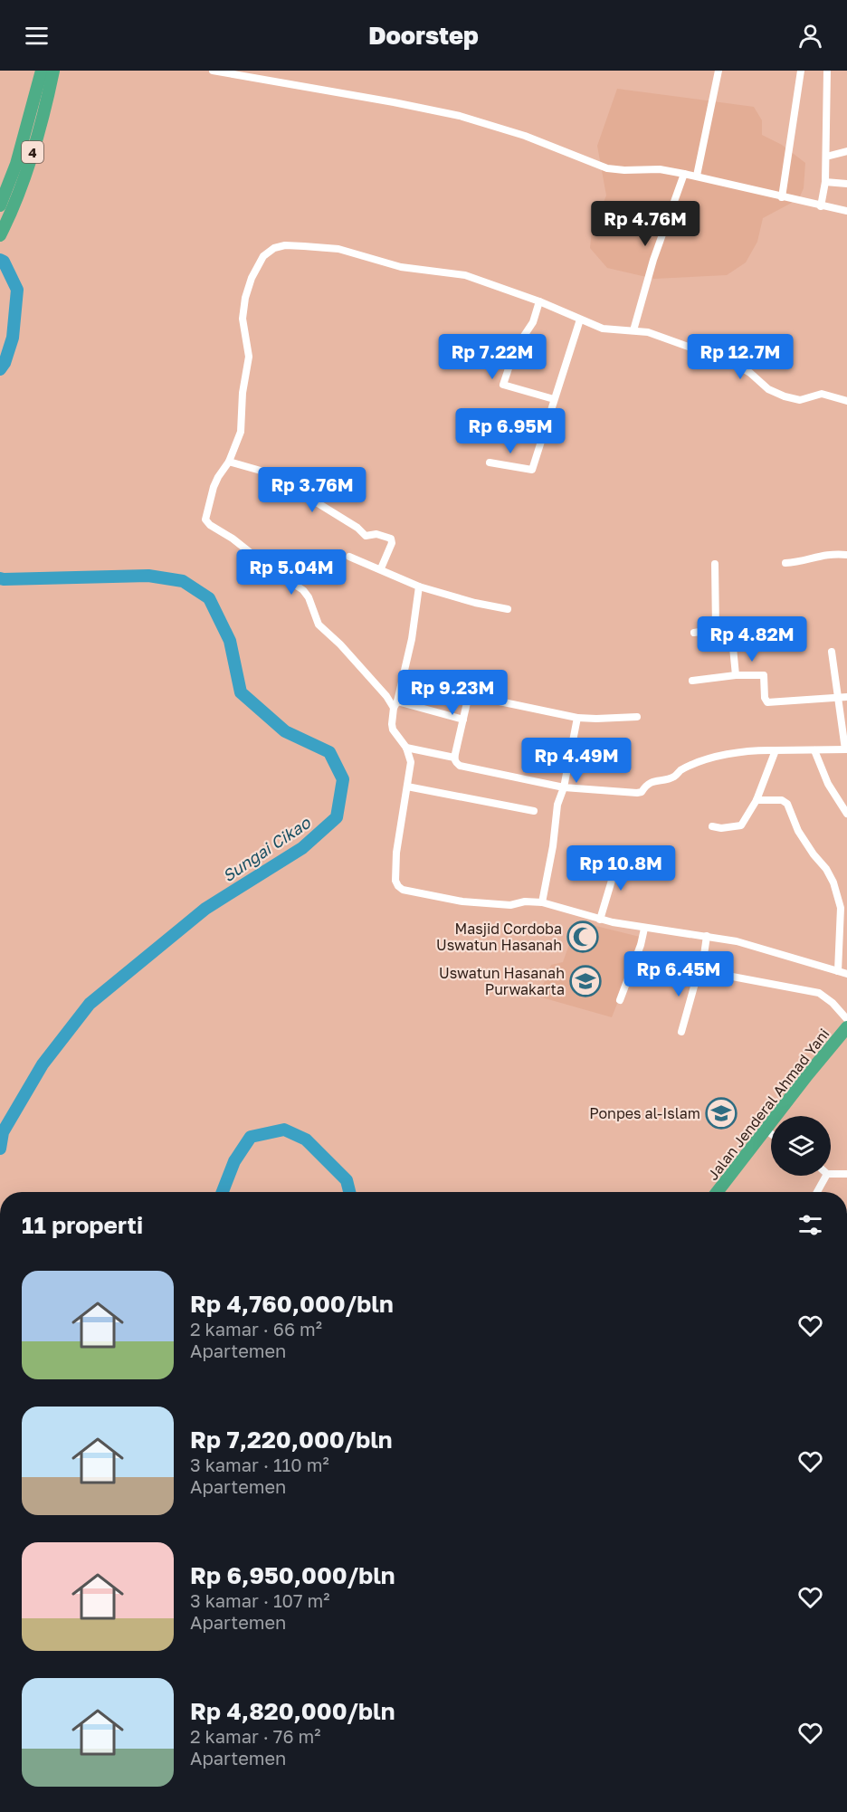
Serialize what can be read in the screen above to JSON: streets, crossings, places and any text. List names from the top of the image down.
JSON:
{
  "streets": {
    "highway": ["4", "Jalan Jenderal Ahmad Yani"]
  },
  "water": ["Sungai Cikao"],
  "places": {
    "mosque": ["Masjid Cordoba Uswatun Hasanah"],
    "school or university": ["Uswatun Hasanah Purwakarta", "Ponpes al-Islam"]
  },
  "page": {
    "header": "Doorstep",
    "price": [
      "Rp 4.76M",
      "Rp 7.22M",
      "Rp 12.7M",
      "Rp 6.95M",
      "Rp 3.76M",
      "Rp 5.04M",
      "Rp 4.82M",
      "Rp 9.23M",
      "Rp 4.49M",
      "Rp 10.8M",
      "Rp 6.45M"
    ],
    "heading": "11 properti",
    "list": [
      {
        "name": "Rp 4,760,000/bln",
        "note": "2 kamar · 66 m² · Apartemen"
      },
      {
        "name": "Rp 7,220,000/bln",
        "note": "3 kamar · 110 m² · Apartemen"
      },
      {
        "name": "Rp 6,950,000/bln",
        "note": "3 kamar · 107 m² · Apartemen"
      },
      {
        "name": "Rp 4,820,000/bln",
        "note": "2 kamar · 76 m² · Apartemen"
      }
    ]
  }
}
